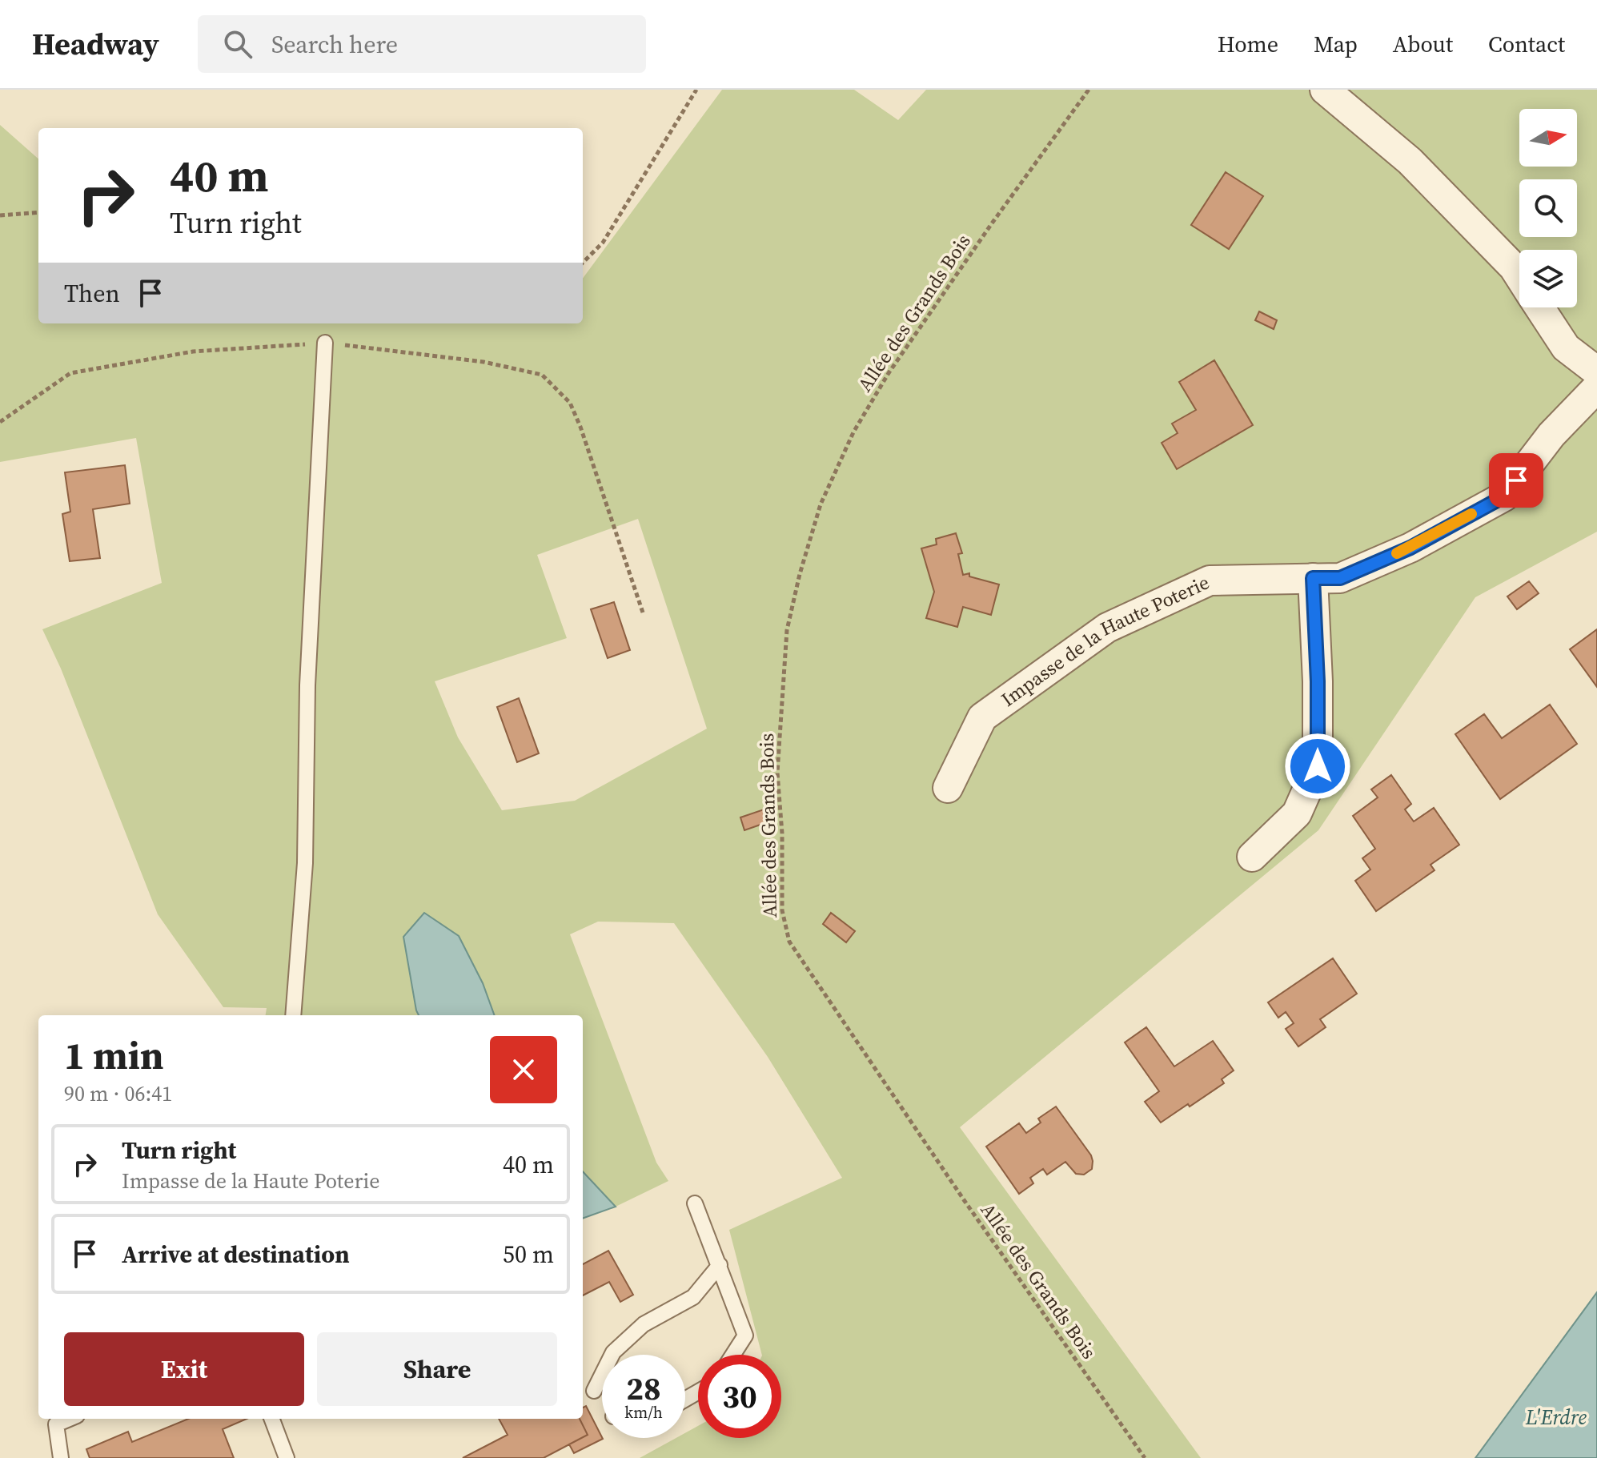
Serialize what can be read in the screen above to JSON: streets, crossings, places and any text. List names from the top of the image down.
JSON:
{
  "streets": {
    "street": ["Impasse de la Haute Poterie"],
    "path": ["Allée des Grands Bois"]
  },
  "water": ["L'Erdre"],
  "north": "right",
  "page": {
    "header": "Headway",
    "search": "Search here",
    "nav": [
      "Home",
      "Map",
      "About",
      "Contact"
    ],
    "turn": ["40 m", "Turn right"],
    "then": "Then",
    "heading": ["1 min", "90 m · 06:41"],
    "list": [
      {
        "name": "Turn right",
        "note": "Impasse de la Haute Poterie",
        "value": "40 m"
      },
      {
        "name": "Arrive at destination",
        "value": "50 m"
      }
    ],
    "buttons": ["Exit", "Share"],
    "speed": "28 km/h",
    "limit": "30"
  }
}
